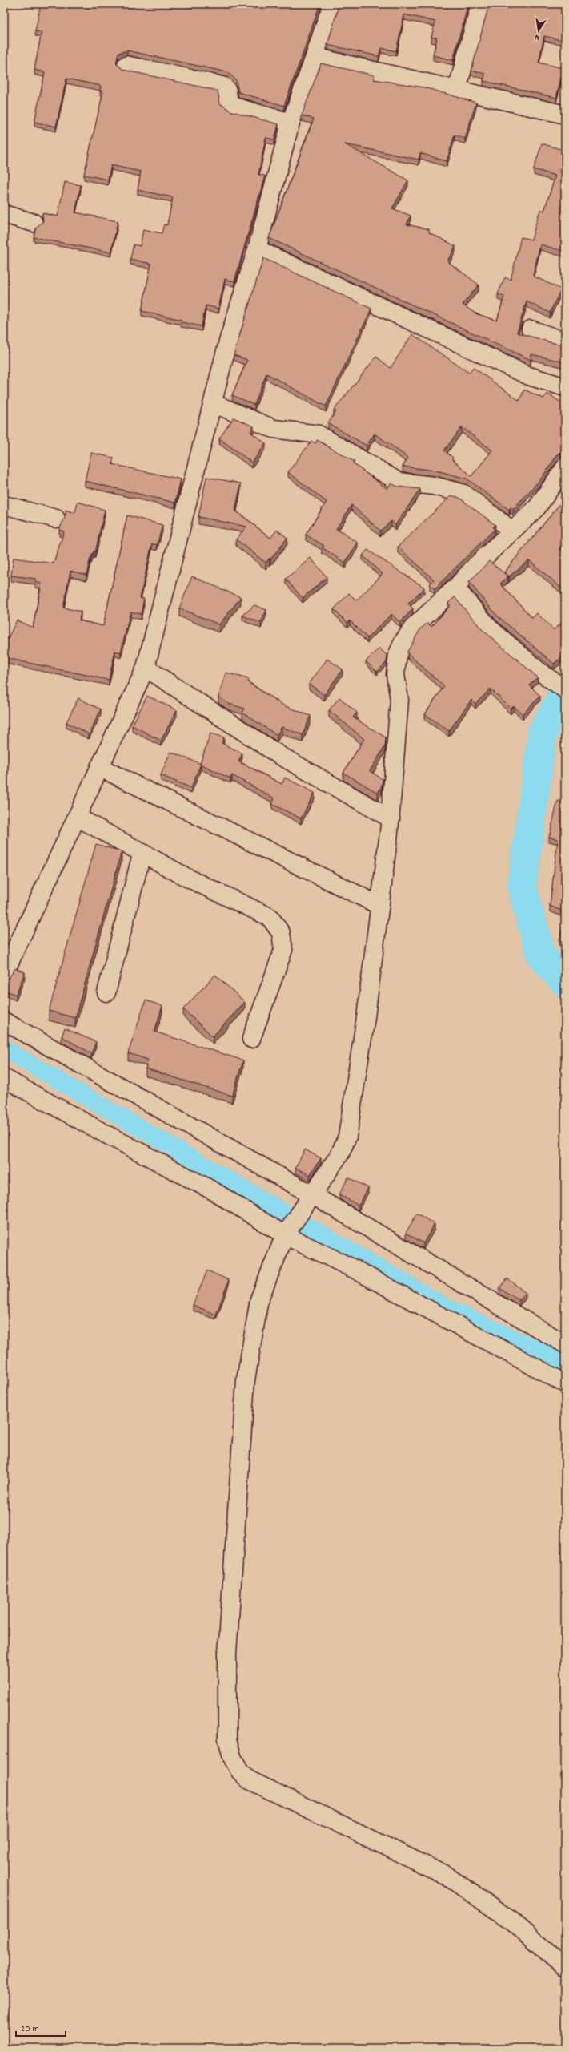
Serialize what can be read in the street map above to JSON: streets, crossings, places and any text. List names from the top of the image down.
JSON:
{
  "scale_bar": "20 m",
  "north": "bottom"
}
